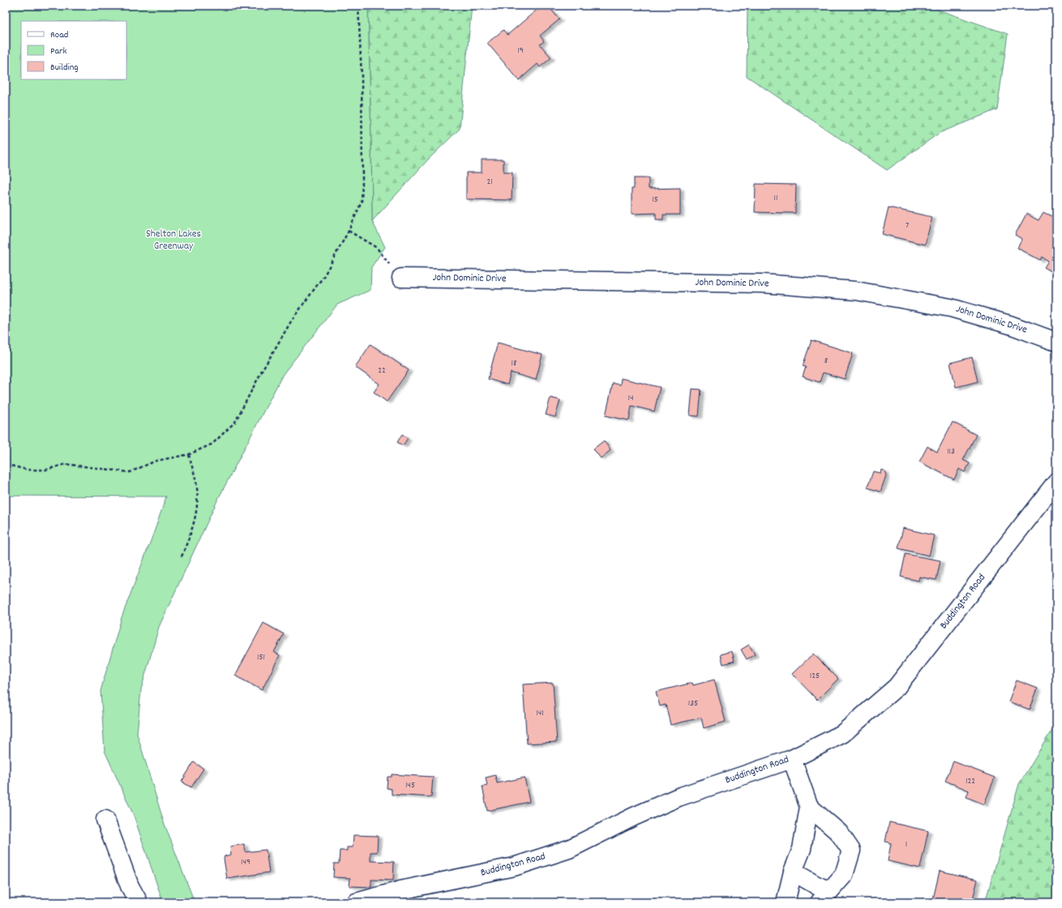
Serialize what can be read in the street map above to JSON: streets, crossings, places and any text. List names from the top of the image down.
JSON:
{
  "streets": {
    "street": ["John Dominic Drive", "Buddington Road"]
  },
  "parks": ["Shelton Lakes Greenway"],
  "house_numbers": [
    "19",
    "21",
    "11",
    "15",
    "7",
    "8",
    "18",
    "22",
    "14",
    "113",
    "151",
    "125",
    "135",
    "141",
    "122",
    "145",
    "1",
    "149"
  ],
  "legend": ["Road", "Park", "Building"]
}
